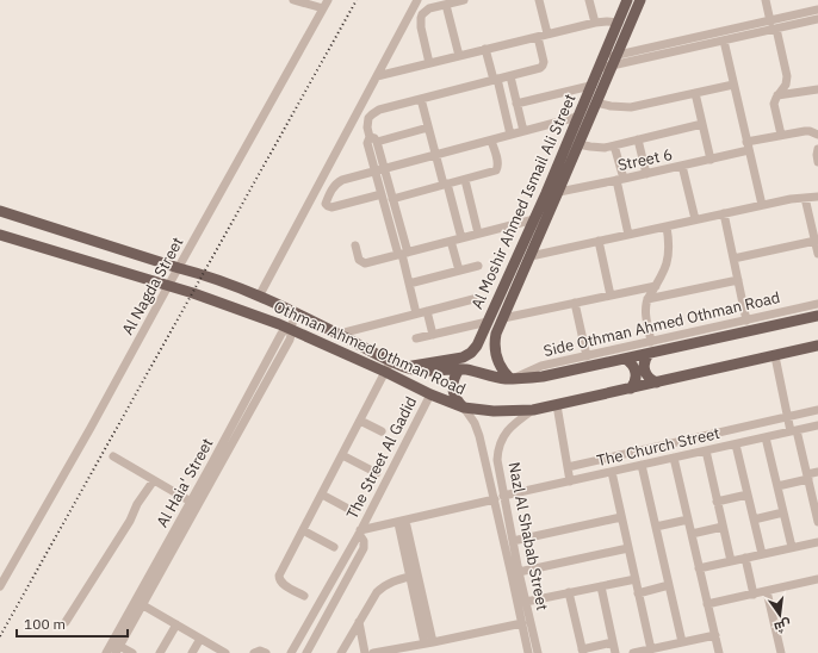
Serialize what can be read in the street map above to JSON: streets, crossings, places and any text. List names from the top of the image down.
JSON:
{
  "streets": {
    "main road": ["Al Moshir Ahmed Ismail Ali Street", "Othman Ahmed Othman Road"],
    "street": [
      "Street 6",
      "Al Nagda Street",
      "Side Othman Ahmed Othman Road",
      "The Church Street",
      "The Street Al Gadid",
      "Al Haia' Street",
      "Nazl Al Shabab Street"
    ]
  },
  "crossings": [
    ["Street 6", "Al Moshir Ahmed Ismail Ali Street"],
    ["Al Moshir Ahmed Ismail Ali Street", "Side Othman Ahmed Othman Road"],
    ["Al Moshir Ahmed Ismail Ali Street", "Othman Ahmed Othman Road"],
    ["Al Nagda Street", "Othman Ahmed Othman Road"],
    ["Side Othman Ahmed Othman Road", "Othman Ahmed Othman Road"],
    ["Othman Ahmed Othman Road", "The Street Al Gadid"],
    ["Othman Ahmed Othman Road", "Al Haia' Street"],
    ["Othman Ahmed Othman Road", "Nazl Al Shabab Street"],
    ["The Church Street", "Nazl Al Shabab Street"]
  ],
  "scale_bar": "100 m",
  "north": "bottom"
}
